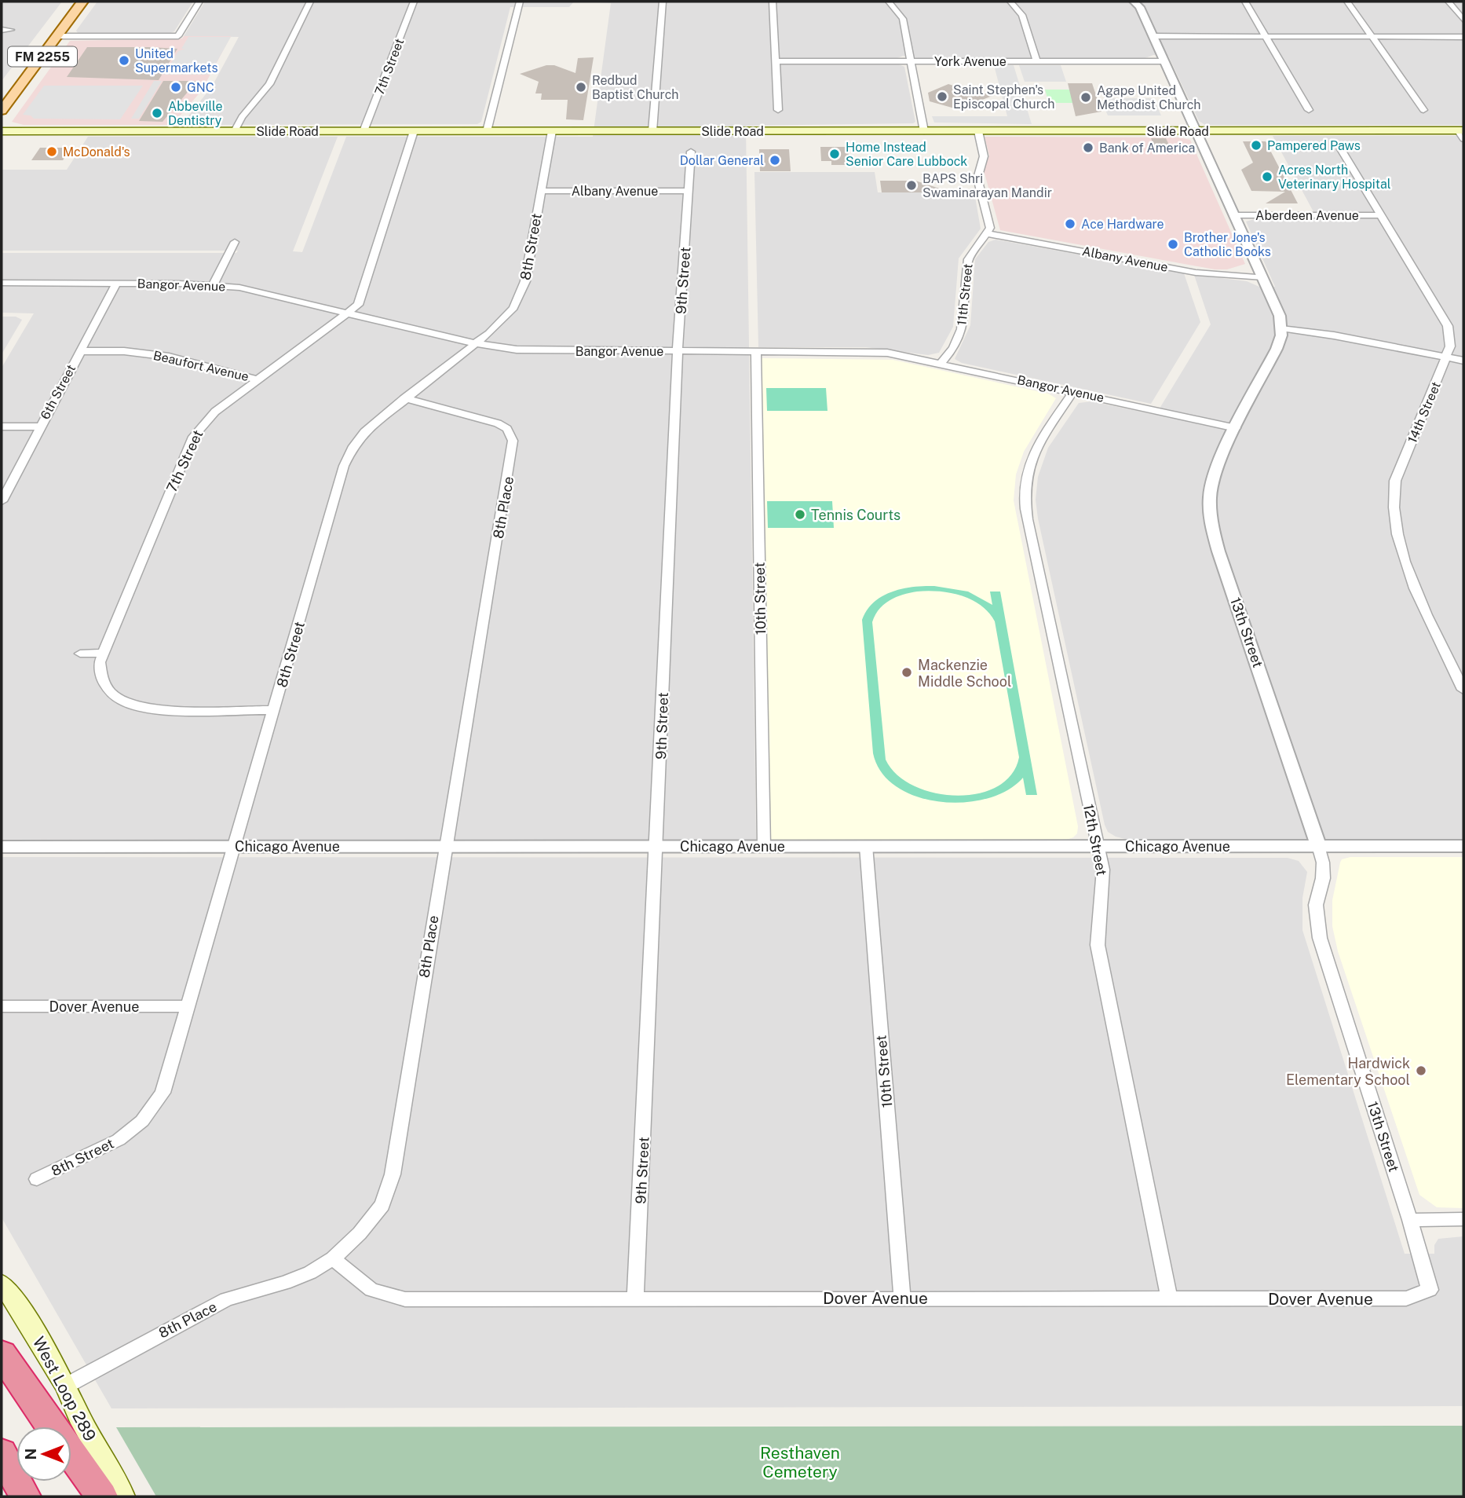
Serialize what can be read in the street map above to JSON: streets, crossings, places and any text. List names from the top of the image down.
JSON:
{
  "streets": {
    "main road": ["FM 2255", "Slide Road", "West Loop 289"],
    "street": [
      "York Avenue",
      "7th Street",
      "Albany Avenue",
      "Aberdeen Avenue",
      "8th Street",
      "9th Street",
      "Bangor Avenue",
      "11th Street",
      "Beaufort Avenue",
      "6th Street",
      "14th Street",
      "8th Place",
      "10th Street",
      "13th Street",
      "12th Street",
      "Chicago Avenue",
      "Dover Avenue"
    ]
  },
  "crossings": [
    ["7th Street", "Slide Road"],
    ["7th Street", "8th Street"],
    ["7th Street", "Bangor Avenue"],
    ["7th Street", "Beaufort Avenue"],
    ["Slide Road", "8th Street"],
    ["Albany Avenue", "8th Street"],
    ["Albany Avenue", "9th Street"],
    ["Albany Avenue", "11th Street"],
    ["Aberdeen Avenue", "14th Street"],
    ["8th Street", "Bangor Avenue"],
    ["8th Street", "8th Place"],
    ["8th Street", "Chicago Avenue"],
    ["8th Street", "Dover Avenue"],
    ["9th Street", "Bangor Avenue"],
    ["9th Street", "Chicago Avenue"],
    ["9th Street", "Dover Avenue"],
    ["Bangor Avenue", "11th Street"],
    ["Bangor Avenue", "6th Street"],
    ["Bangor Avenue", "10th Street"],
    ["Bangor Avenue", "13th Street"],
    ["Bangor Avenue", "12th Street"],
    ["Beaufort Avenue", "6th Street"],
    ["8th Place", "Chicago Avenue"],
    ["8th Place", "Dover Avenue"],
    ["8th Place", "West Loop 289"],
    ["10th Street", "Chicago Avenue"],
    ["10th Street", "Dover Avenue"],
    ["13th Street", "Chicago Avenue"],
    ["13th Street", "Dover Avenue"],
    ["12th Street", "Chicago Avenue"],
    ["12th Street", "Dover Avenue"]
  ],
  "parks": ["Resthaven Cemetery"],
  "places": [
    "United Supermarkets",
    "GNC",
    "Redbud Baptist Church",
    "Saint Stephen's Episcopal Church",
    "Agape United Methodist Church",
    "Abbeville Dentistry",
    "Pampered Paws",
    "Bank of America",
    "McDonald's",
    "Home Instead Senior Care Lubbock",
    "Dollar General",
    "Acres North Veterinary Hospital",
    "BAPS Shri Swaminarayan Mandir",
    "Ace Hardware",
    "Brother Jone's Catholic Books",
    "Tennis Courts",
    "Mackenzie Middle School",
    "Hardwick Elementary School"
  ],
  "north": "left"
}
